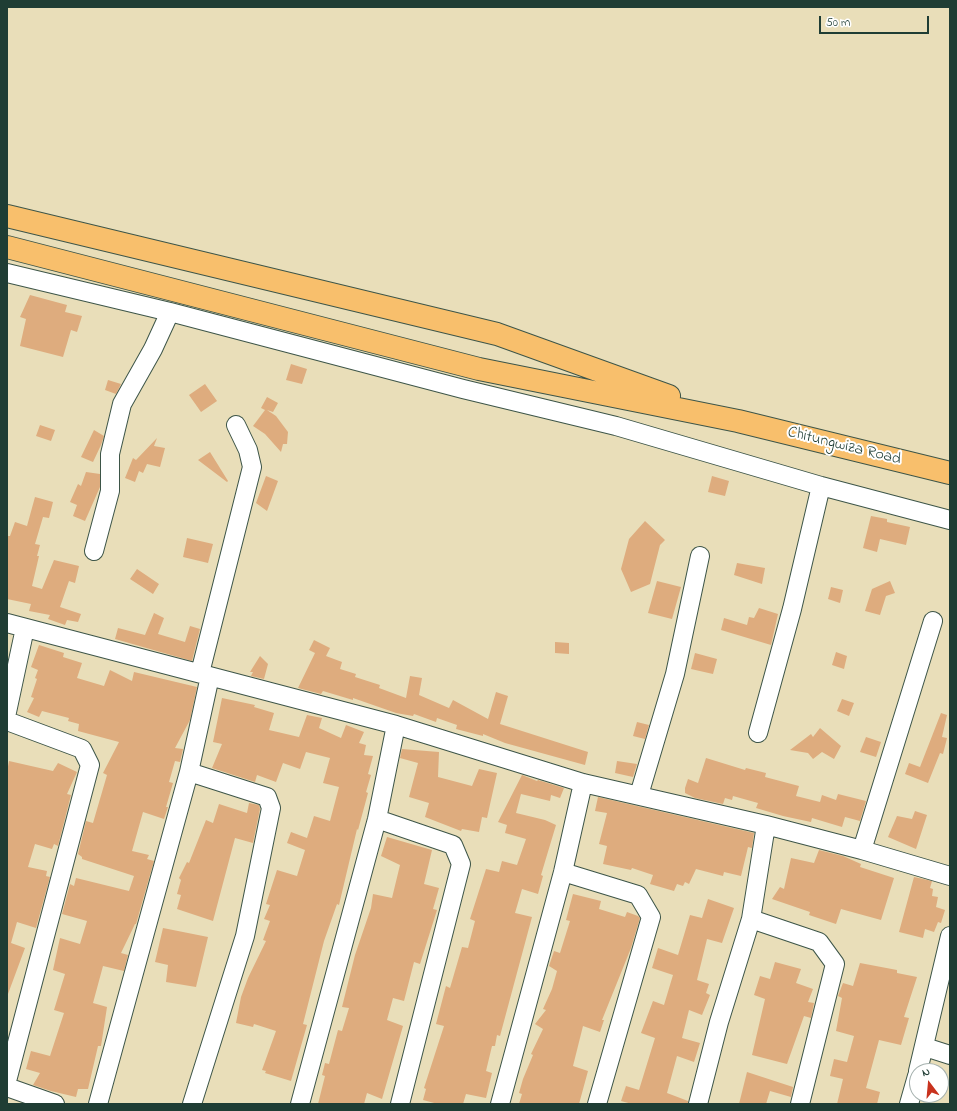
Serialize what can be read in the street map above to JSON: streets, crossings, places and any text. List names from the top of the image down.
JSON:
{
  "streets": {
    "main road": ["Chitungwiza Road"]
  },
  "scale_bar": "50 m",
  "north": "top"
}
